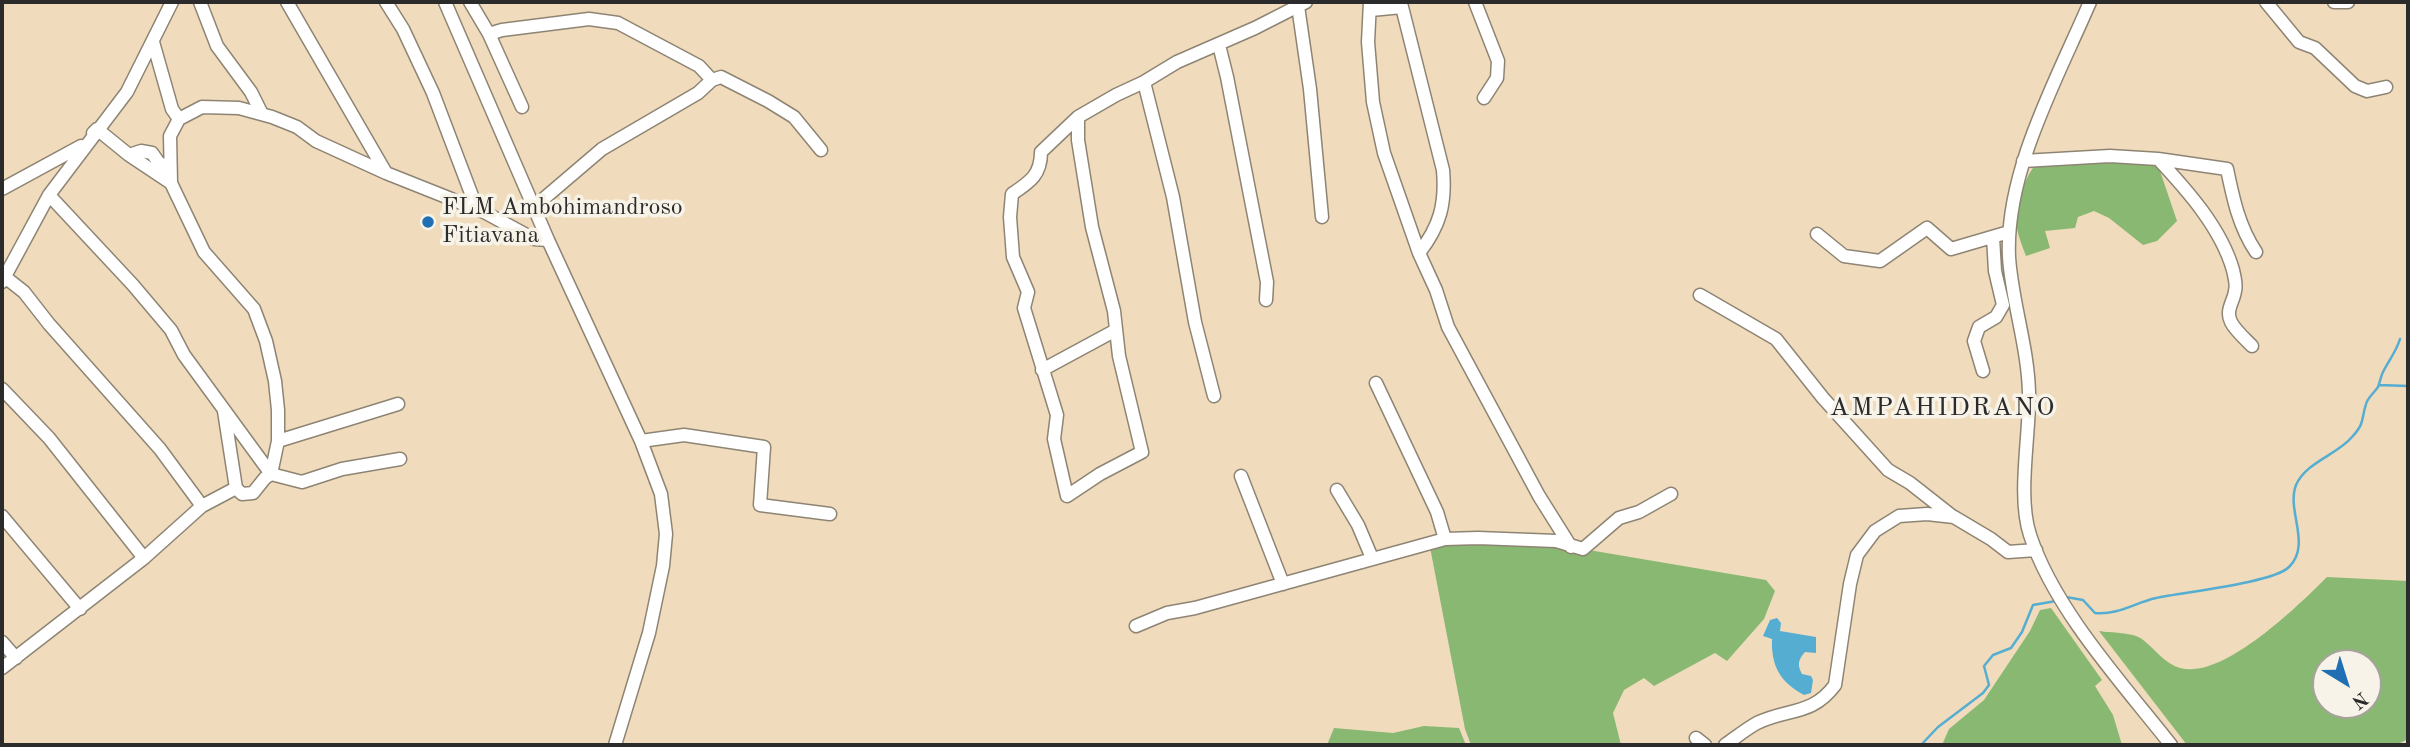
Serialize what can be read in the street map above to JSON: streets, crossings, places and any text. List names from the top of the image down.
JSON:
{
  "districts": ["AMPAHIDRANO"],
  "places": ["FLM Ambohimandroso Fitiavana"],
  "north": "bottom right"
}
